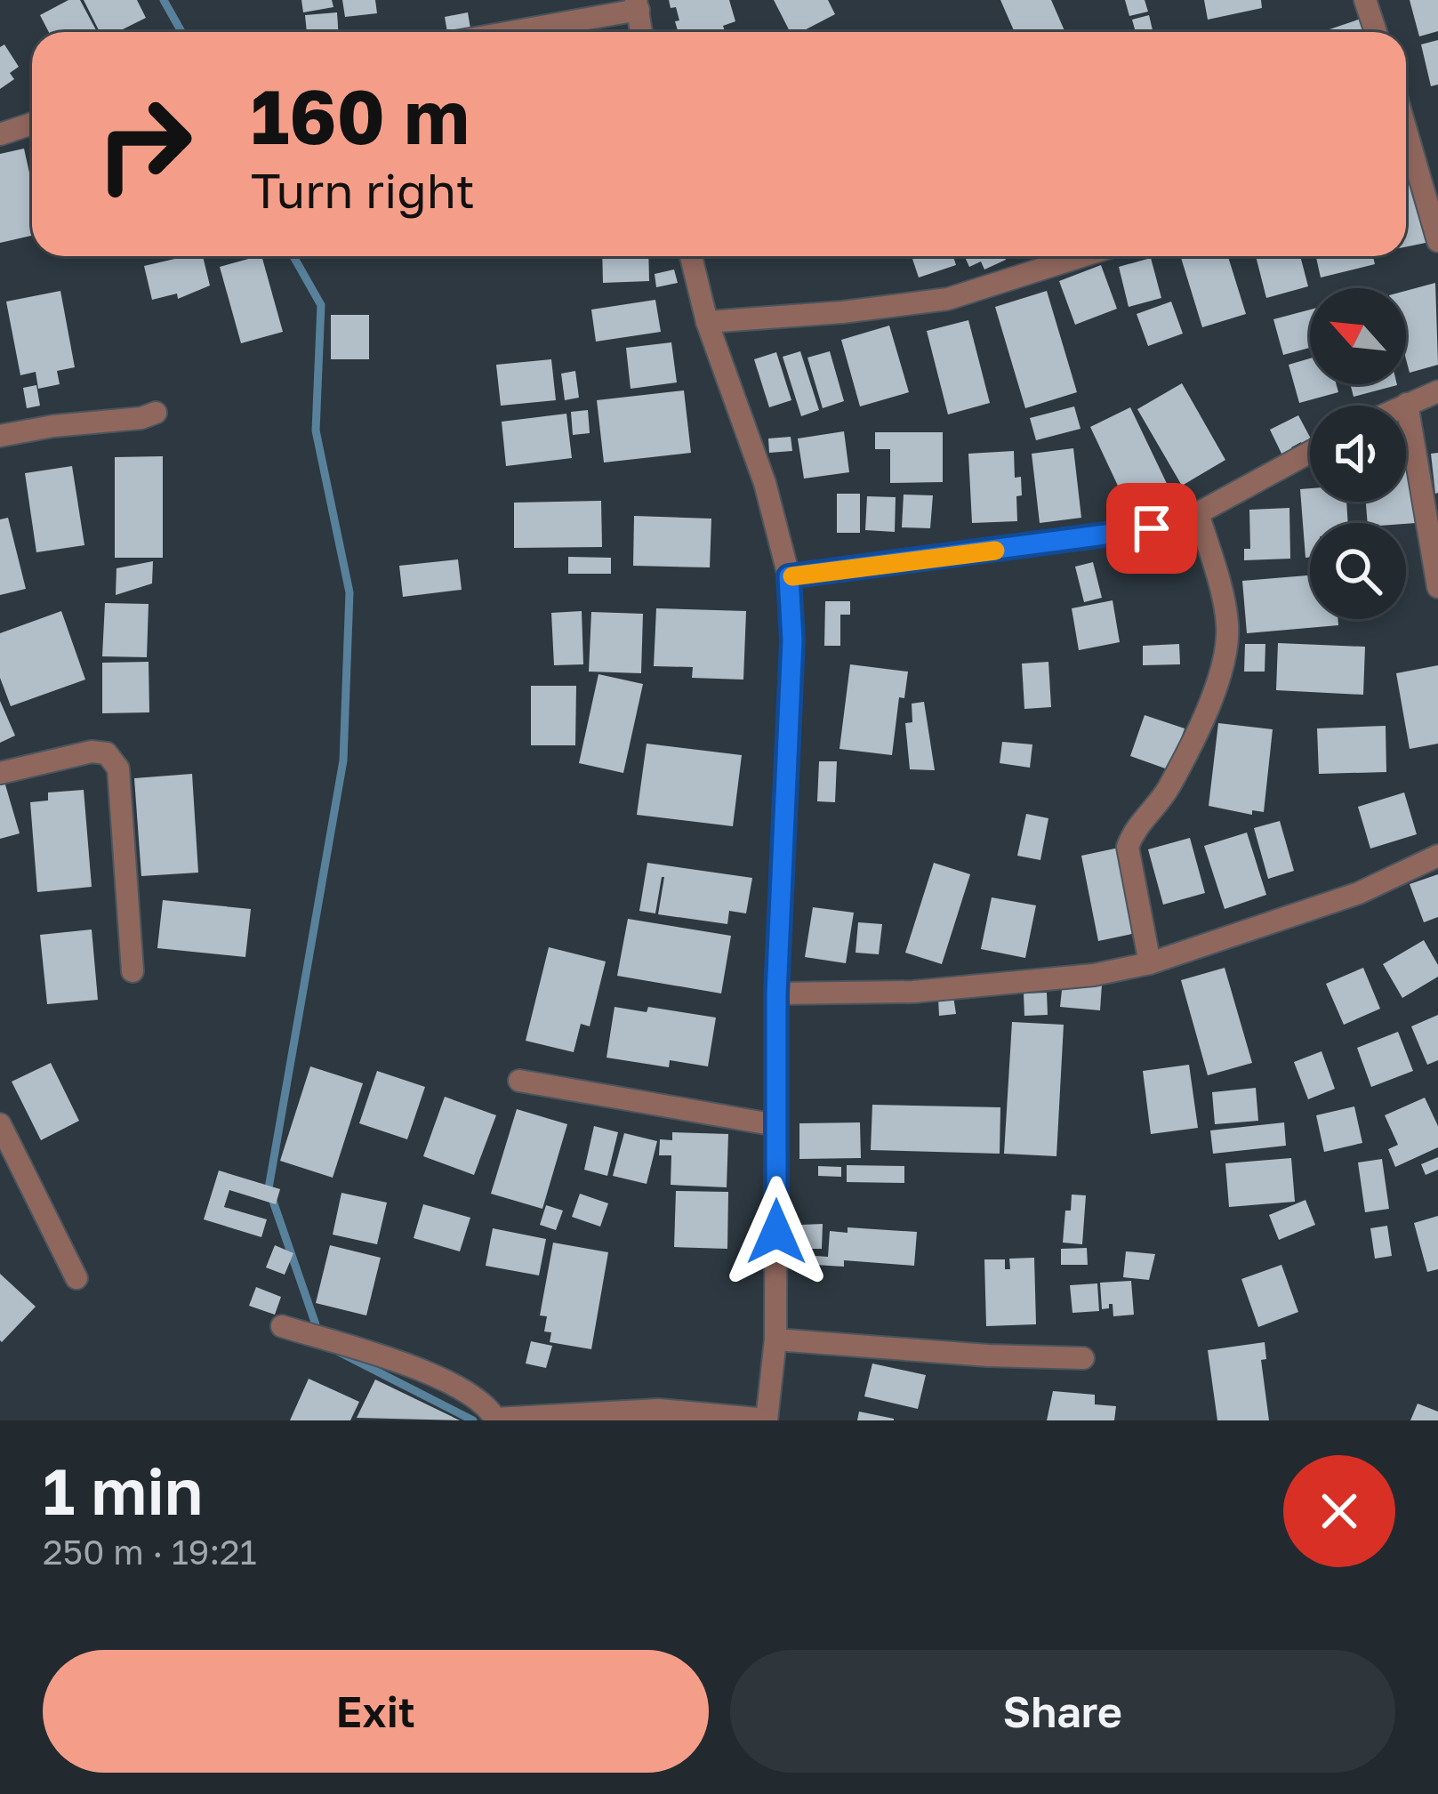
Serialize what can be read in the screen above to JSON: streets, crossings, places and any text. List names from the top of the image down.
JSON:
{
  "north": "top left",
  "page": {
    "turn": ["160 m", "Turn right"],
    "heading": ["1 min", "250 m · 19:21"],
    "buttons": ["Exit", "Share"]
  }
}
